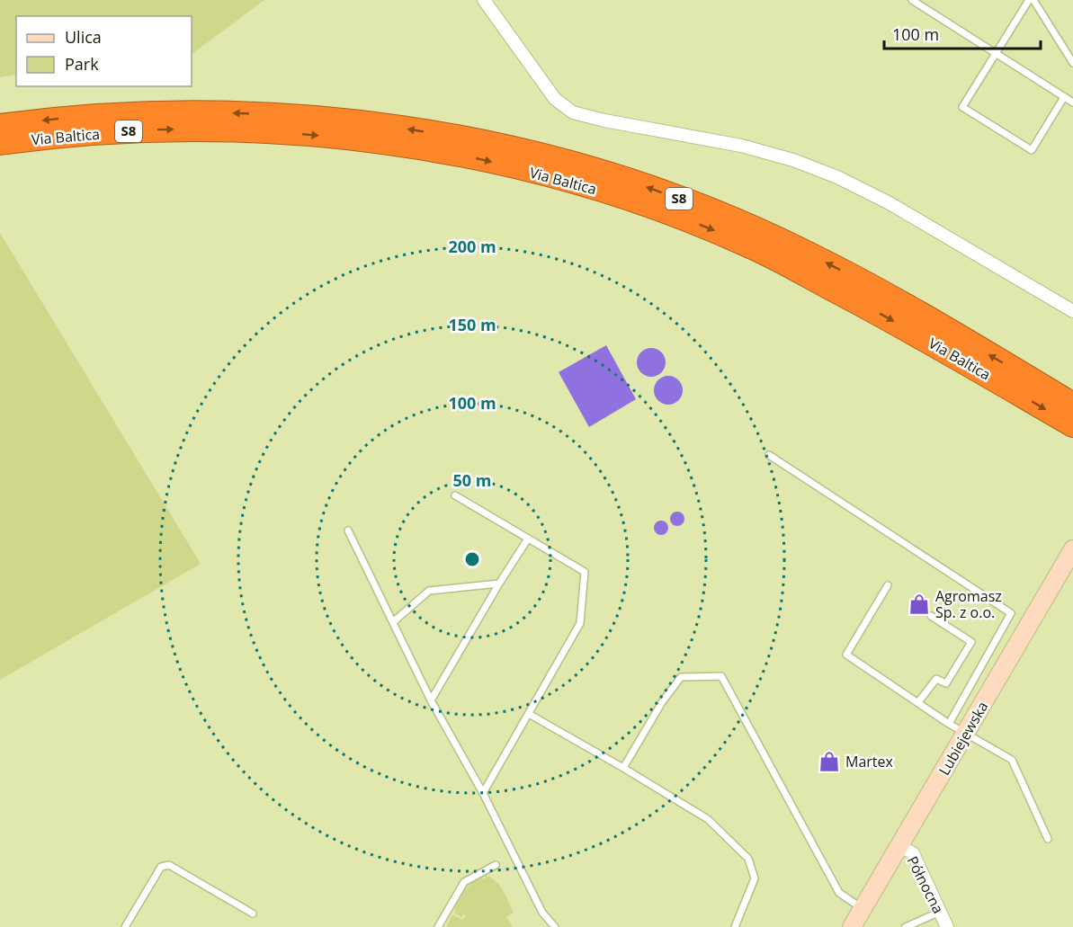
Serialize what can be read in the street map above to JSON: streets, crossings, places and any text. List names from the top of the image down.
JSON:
{
  "streets": {
    "highway": ["S8", "Via Baltica"],
    "main road": ["Lubiejewska"],
    "street": ["Północna"]
  },
  "crossings": [
    ["Lubiejewska", "Północna"]
  ],
  "places": {
    "shop": ["Agromasz Sp. z o.o.", "Martex"]
  },
  "legend": ["Ulica", "Park"],
  "scale_bar": "100 m",
  "rings": [
    "200 m",
    "150 m",
    "100 m",
    "50 m"
  ]
}
